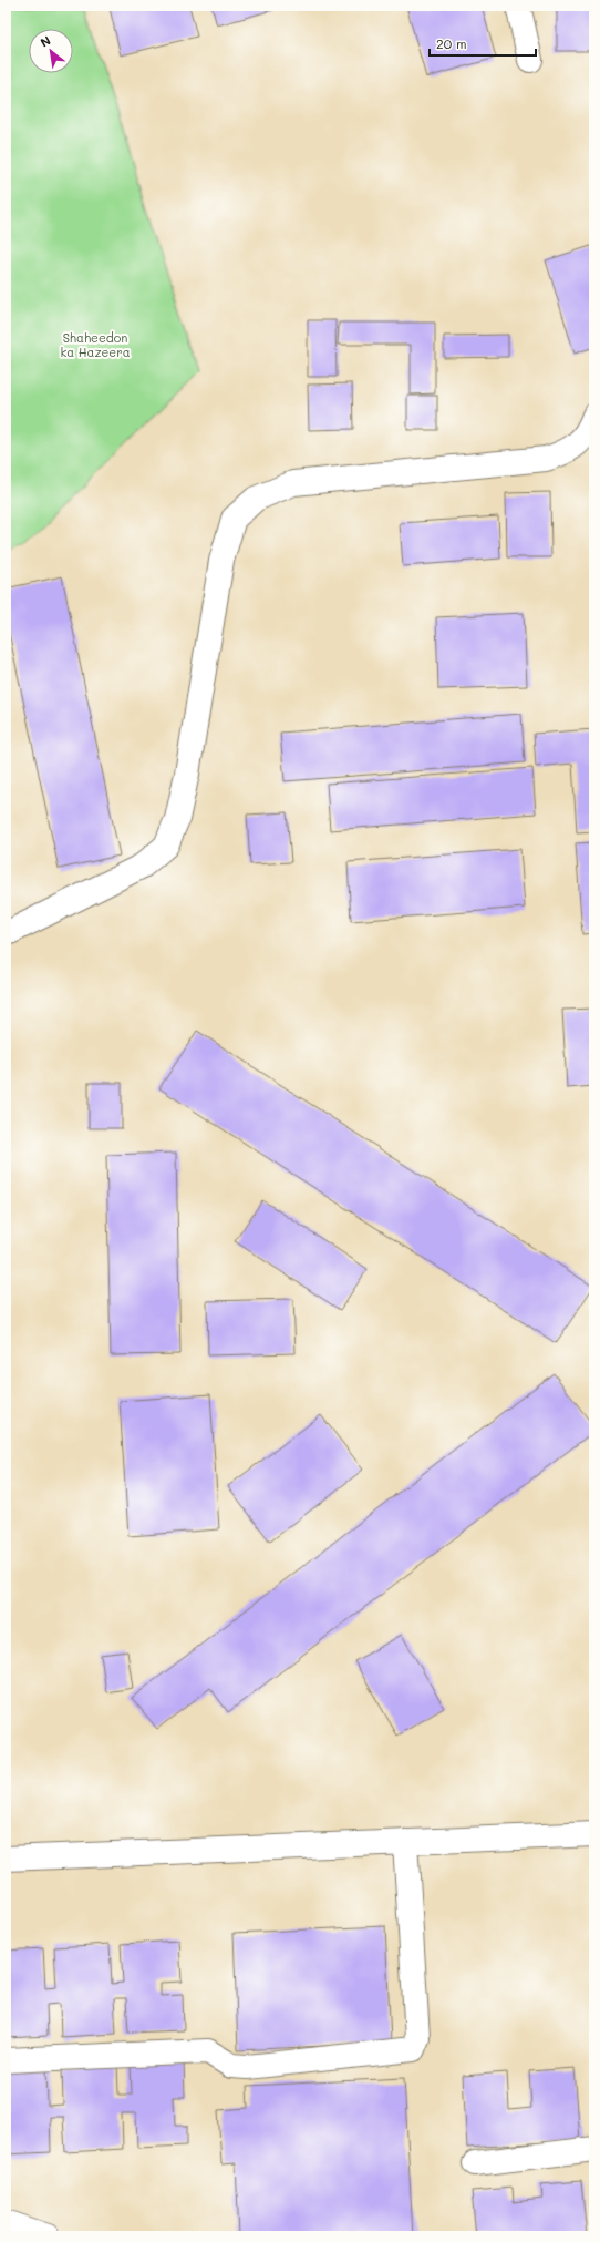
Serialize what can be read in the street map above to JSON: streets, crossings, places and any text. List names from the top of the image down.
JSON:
{
  "parks": ["Shaheedon ka Hazeera"],
  "scale_bar": "20 m",
  "north": "top left"
}
